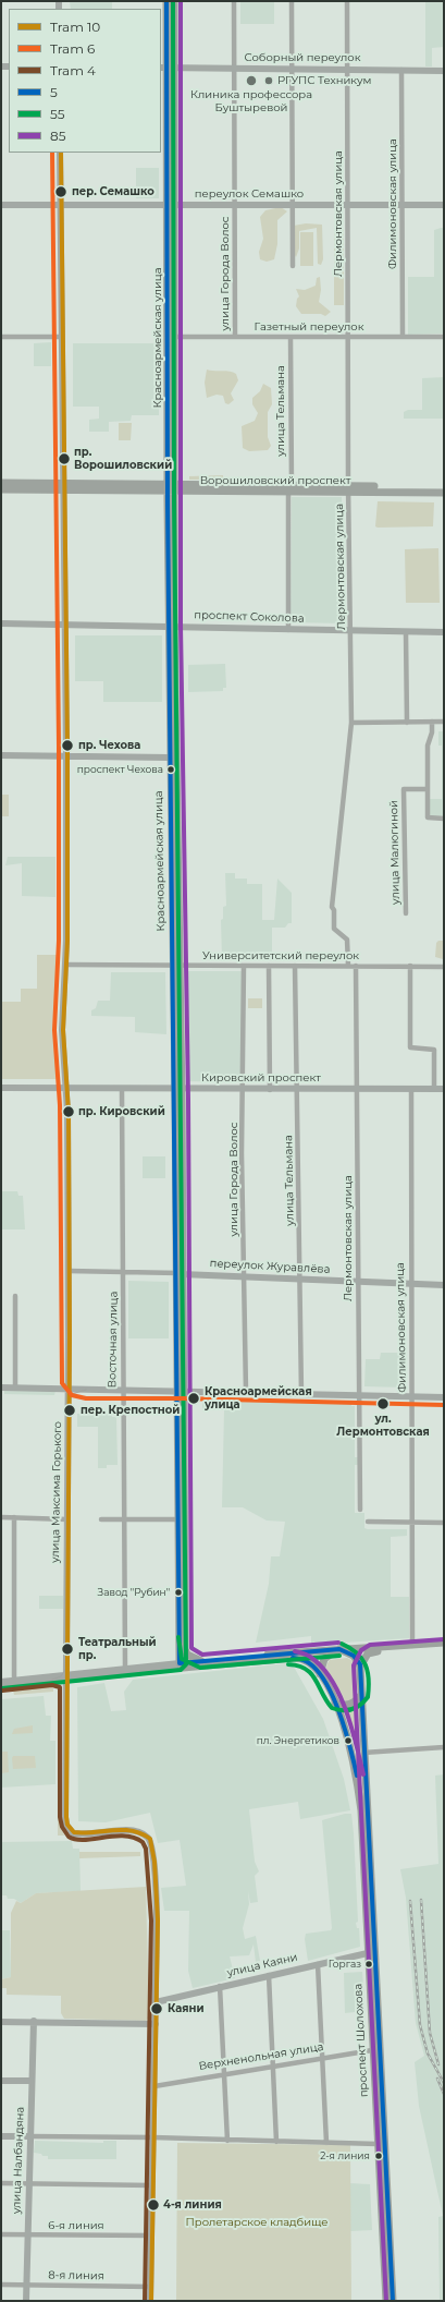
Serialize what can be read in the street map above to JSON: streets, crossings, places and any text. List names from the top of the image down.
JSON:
{
  "streets": {
    "main road": ["Красноармейская улица", "Ворошиловский проспект", "проспект Шолохова"],
    "street": [
      "Соборный переулок",
      "переулок Семашко",
      "Филимоновская улица",
      "Лермонтовская улица",
      "улица Города Волос",
      "Газетный переулок",
      "улица Тельмана",
      "проспект Соколова",
      "улица Малюгиной",
      "Университетский переулок",
      "Кировский проспект",
      "переулок Журавлёва",
      "Восточная улица",
      "улица Максима Горького",
      "улица Каяни",
      "Верхненольная улица",
      "улица Налбандяна",
      "6-я линия",
      "8-я линия"
    ]
  },
  "crossings": [
    ["Соборный переулок", "Филимоновская улица"],
    ["Соборный переулок", "Лермонтовская улица"],
    ["Соборный переулок", "улица Города Волос"],
    ["Соборный переулок", "Красноармейская улица"],
    ["переулок Семашко", "Филимоновская улица"],
    ["переулок Семашко", "Лермонтовская улица"],
    ["переулок Семашко", "улица Города Волос"],
    ["переулок Семашко", "Красноармейская улица"],
    ["переулок Семашко", "улица Максима Горького"],
    ["Филимоновская улица", "Газетный переулок"],
    ["Филимоновская улица", "Кировский проспект"],
    ["Филимоновская улица", "переулок Журавлёва"],
    ["Лермонтовская улица", "Газетный переулок"],
    ["Лермонтовская улица", "Ворошиловский проспект"],
    ["Лермонтовская улица", "проспект Соколова"],
    ["Лермонтовская улица", "Университетский переулок"],
    ["Лермонтовская улица", "Кировский проспект"],
    ["Лермонтовская улица", "переулок Журавлёва"],
    ["улица Города Волос", "Газетный переулок"],
    ["улица Города Волос", "Университетский переулок"],
    ["улица Города Волос", "Кировский проспект"],
    ["улица Города Волос", "переулок Журавлёва"],
    ["Газетный переулок", "Красноармейская улица"],
    ["Газетный переулок", "улица Тельмана"],
    ["Красноармейская улица", "Ворошиловский проспект"],
    ["Красноармейская улица", "проспект Соколова"],
    ["Красноармейская улица", "Университетский переулок"],
    ["Красноармейская улица", "Кировский проспект"],
    ["Красноармейская улица", "переулок Журавлёва"],
    ["улица Тельмана", "Ворошиловский проспект"],
    ["улица Тельмана", "проспект Соколова"],
    ["улица Тельмана", "Университетский переулок"],
    ["улица Тельмана", "Кировский проспект"],
    ["улица Тельмана", "переулок Журавлёва"],
    ["Ворошиловский проспект", "улица Максима Горького"],
    ["проспект Соколова", "улица Максима Горького"],
    ["Университетский переулок", "улица Максима Горького"],
    ["Кировский проспект", "Восточная улица"],
    ["Кировский проспект", "улица Максима Горького"],
    ["переулок Журавлёва", "Восточная улица"],
    ["переулок Журавлёва", "улица Максима Горького"],
    ["улица Максима Горького", "улица Каяни"],
    ["улица Каяни", "проспект Шолохова"],
    ["проспект Шолохова", "Верхненольная улица"],
    ["улица Налбандяна", "6-я линия"],
    ["улица Налбандяна", "8-я линия"]
  ],
  "parks": ["Пролетарское кладбище"],
  "places": [
    "Клиника профессора Буштыревой",
    "РГУПС Техникум",
    "пер. Семашко",
    "пр. Ворошиловский",
    "пр. Чехова",
    "проспект Чехова",
    "пр. Кировский",
    "Красноармейская улица",
    "ул. Лермонтовская",
    "пер. Крепостной",
    "Завод \"Рубин\"",
    "Театральный пр.",
    "пл. Энергетиков",
    "Горгаз",
    "Каяни",
    "2-я линия",
    "4-я линия"
  ],
  "lines": [
    "transit line 5",
    "transit line 55",
    "transit line 85",
    "tram line 10",
    "tram line 6",
    "tram line 4"
  ],
  "legend": [
    "Tram 10",
    "Tram 6",
    "Tram 4",
    "5",
    "55",
    "85"
  ]
}
